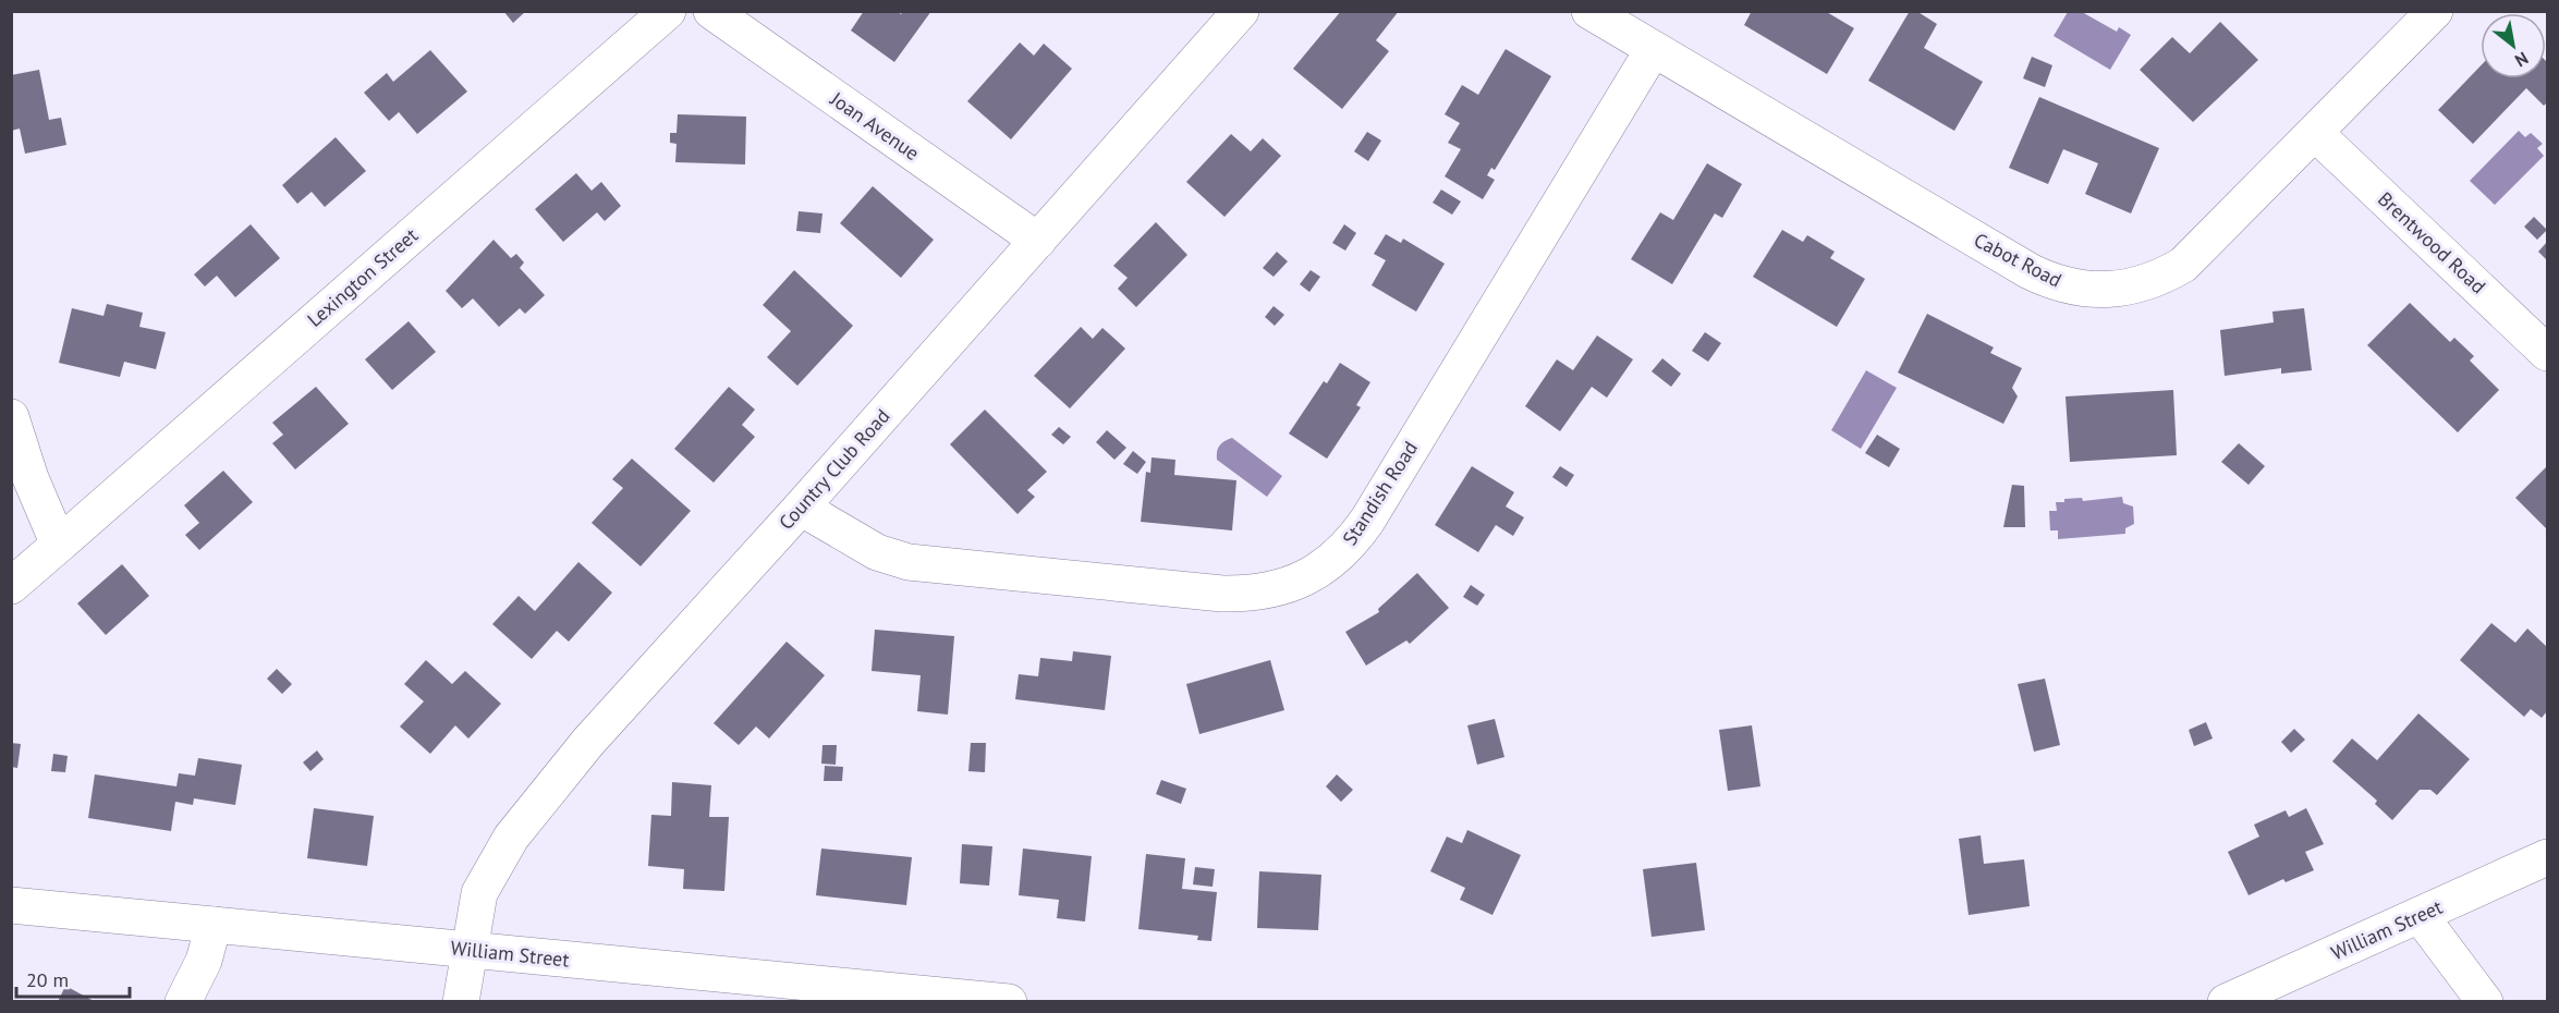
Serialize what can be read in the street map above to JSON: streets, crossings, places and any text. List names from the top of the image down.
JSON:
{
  "streets": {
    "street": [
      "Joan Avenue",
      "Brentwood Road",
      "Cabot Road",
      "Lexington Street",
      "Country Club Road",
      "Standish Road",
      "William Street"
    ]
  },
  "crossings": [
    ["Joan Avenue", "Country Club Road"],
    ["Brentwood Road", "Cabot Road"],
    ["Cabot Road", "Standish Road"],
    ["Country Club Road", "Standish Road"],
    ["Country Club Road", "William Street"]
  ],
  "scale_bar": "20 m",
  "north": "bottom right"
}
